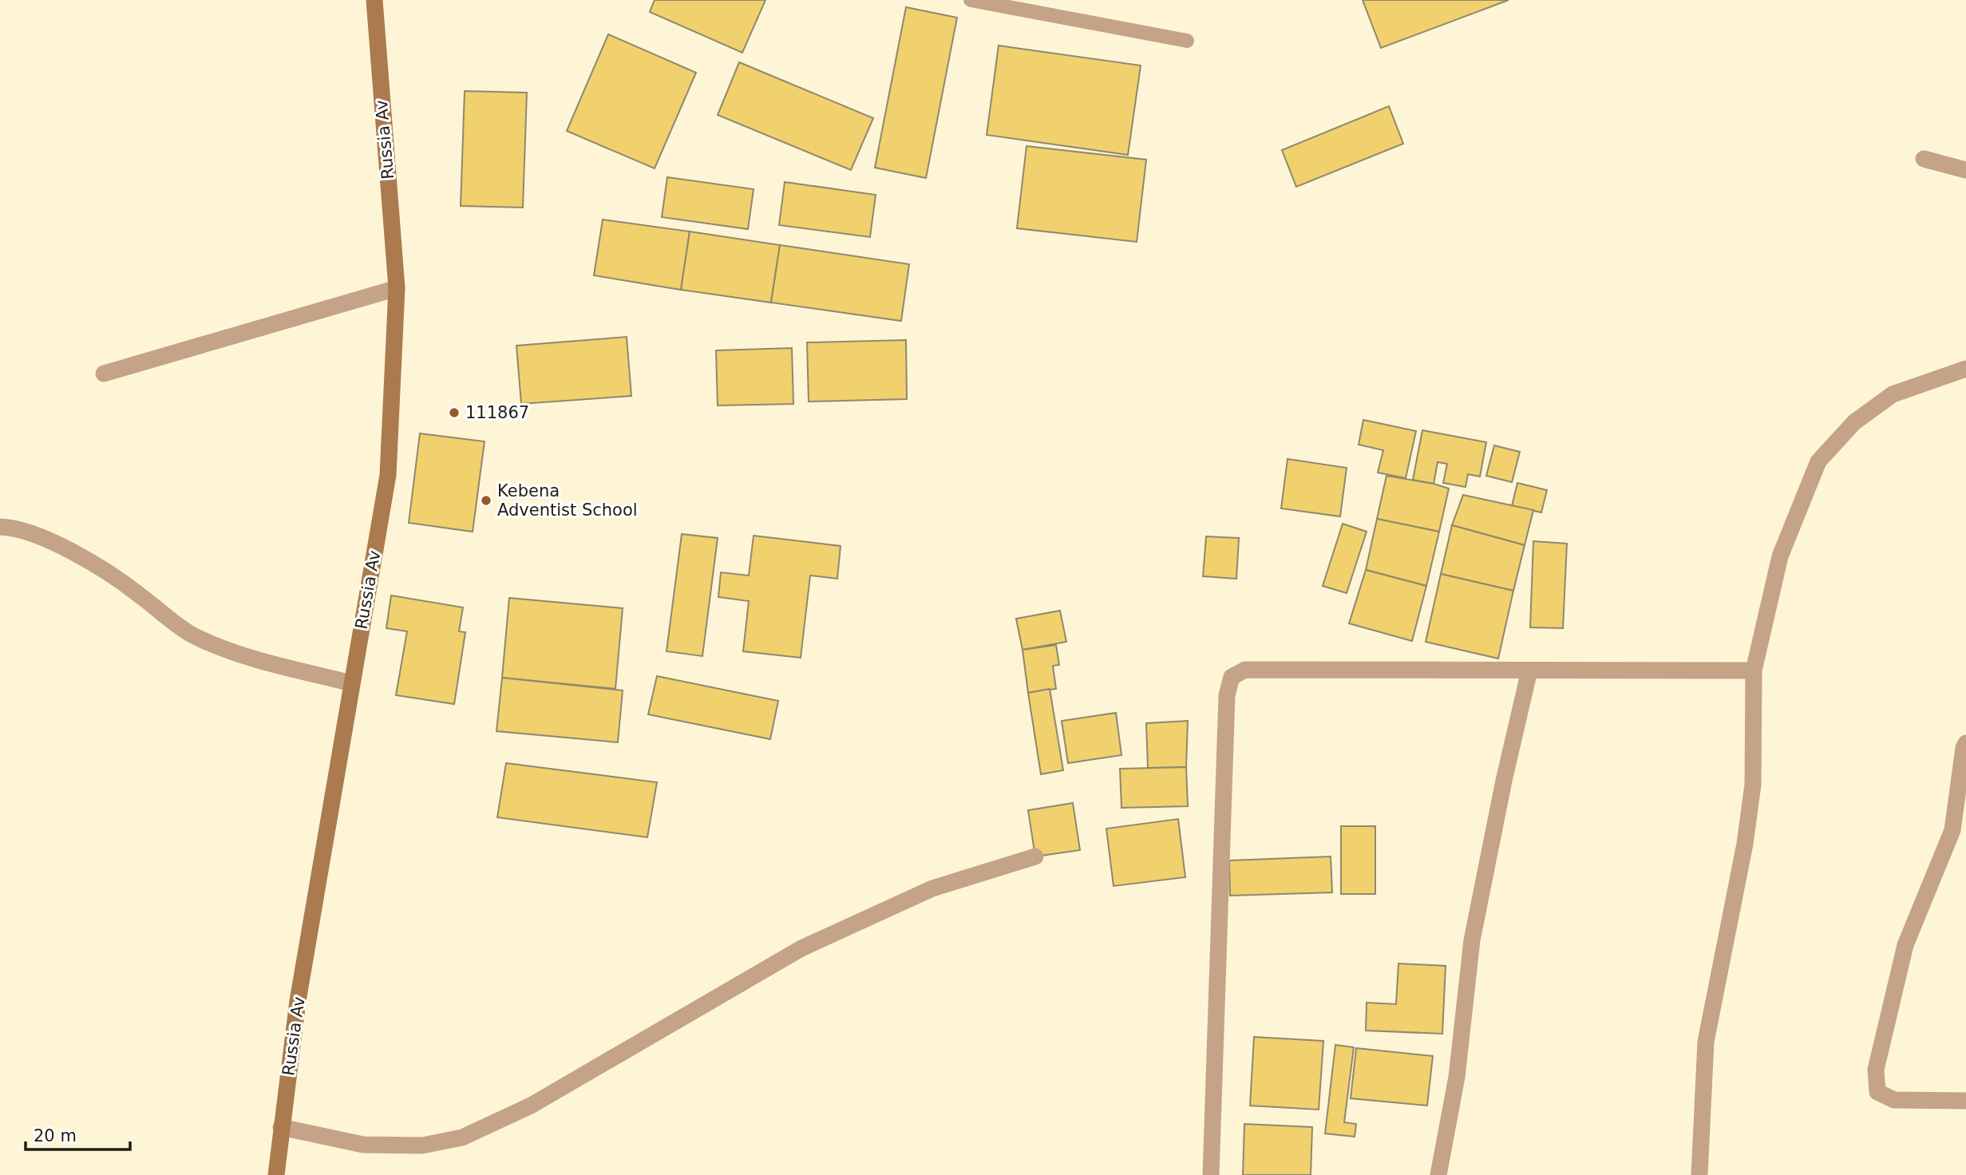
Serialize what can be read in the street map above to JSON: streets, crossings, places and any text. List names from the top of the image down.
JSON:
{
  "streets": {
    "main road": ["Russia Av"]
  },
  "places": ["111867", "Kebena Adventist School"],
  "scale_bar": "20 m"
}
